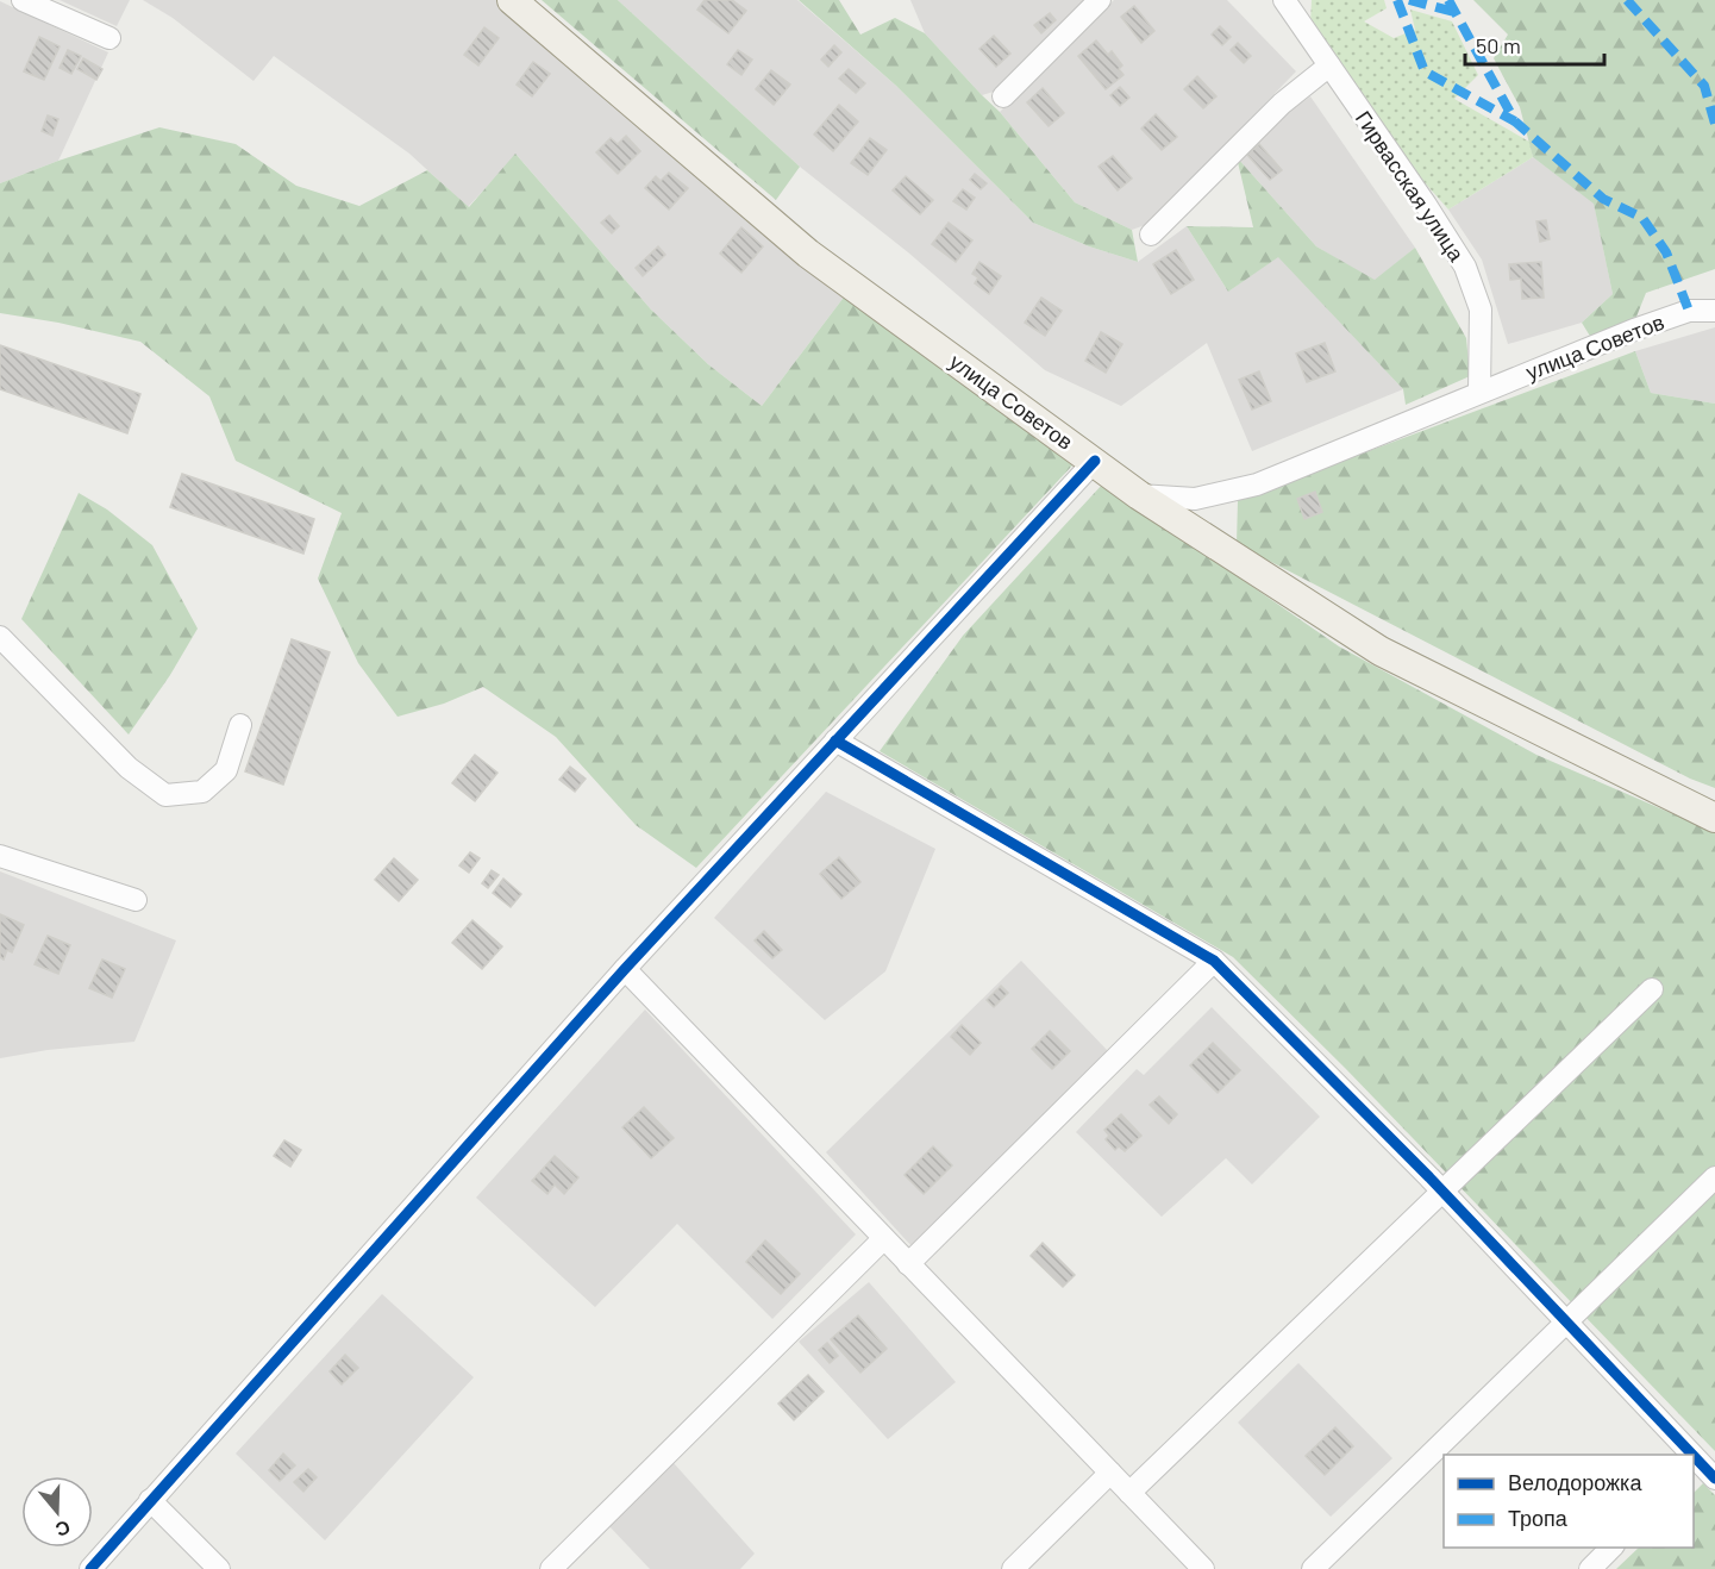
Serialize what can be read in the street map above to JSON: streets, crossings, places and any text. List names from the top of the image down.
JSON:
{
  "streets": {
    "main road": ["улица Советов"],
    "street": ["Гирвасская улица"]
  },
  "crossings": [
    ["Гирвасская улица", "улица Советов"]
  ],
  "legend": ["Велодорожка", "Тропа"],
  "scale_bar": "50 m",
  "north": "bottom"
}
